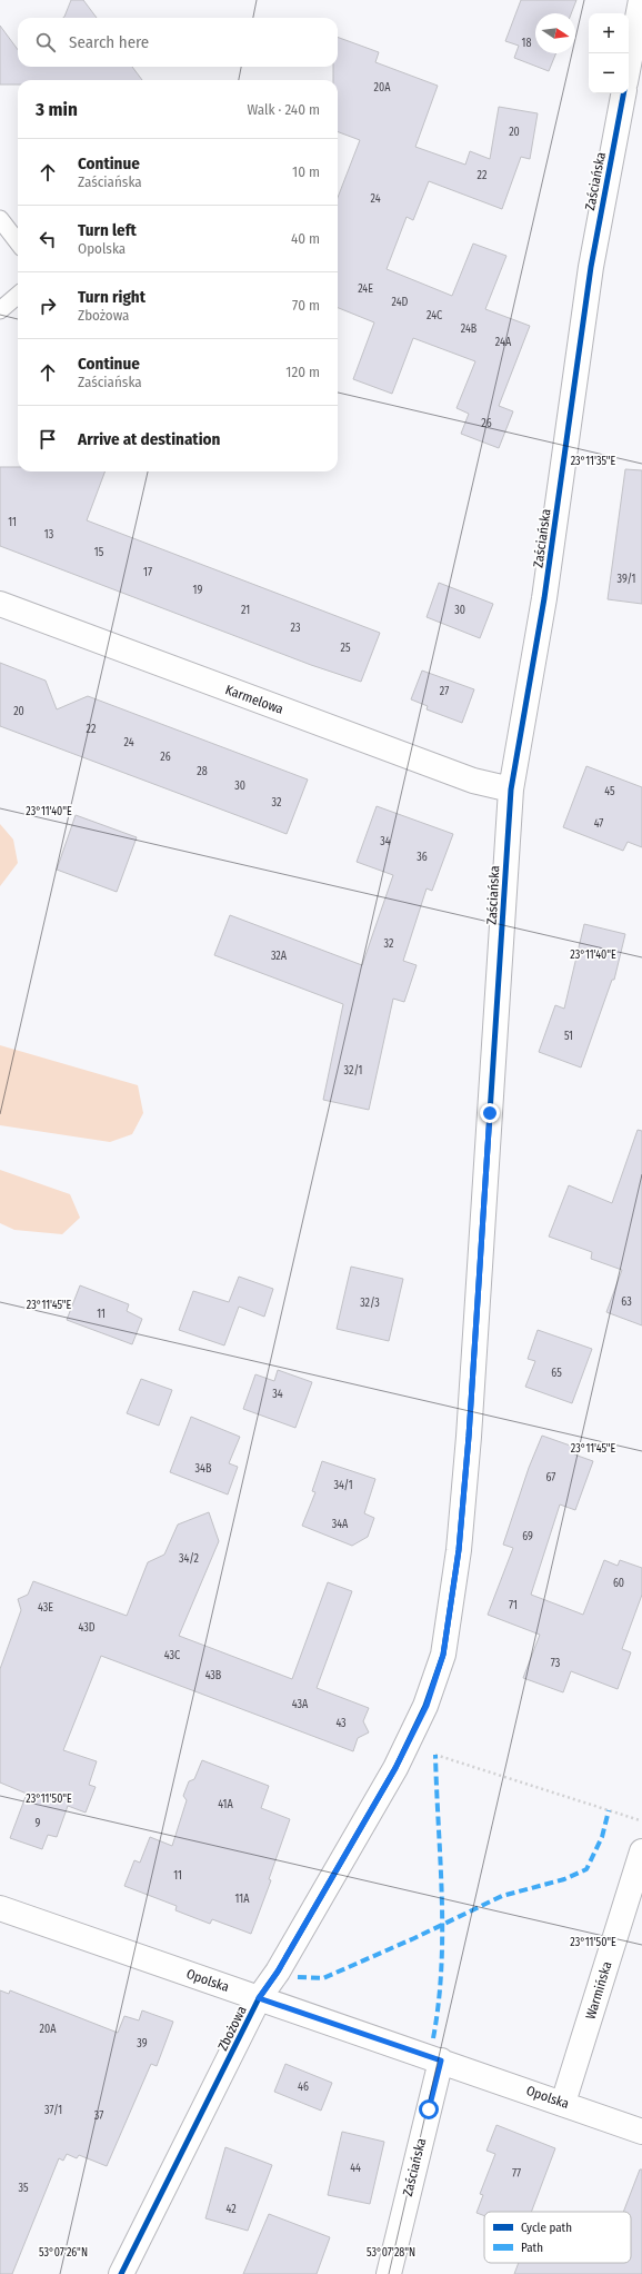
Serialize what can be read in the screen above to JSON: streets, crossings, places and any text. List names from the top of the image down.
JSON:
{
  "streets": {
    "street": [
      "Zaściańska",
      "Karmelowa",
      "Opolska",
      "Warmińska",
      "Zbożowa"
    ]
  },
  "crossings": [
    ["Zaściańska", "Karmelowa"],
    ["Zaściańska", "Opolska"],
    ["Zaściańska", "Zbożowa"],
    ["Opolska", "Warmińska"],
    ["Opolska", "Zbożowa"]
  ],
  "house_numbers": [
    "18",
    "20A",
    "20",
    "22",
    "24",
    "24E",
    "24D",
    "24C",
    "24B",
    "24A",
    "26",
    "11",
    "13",
    "15",
    "17",
    "39/1",
    "19",
    "21",
    "30",
    "23",
    "25",
    "27",
    "20",
    "22",
    "24",
    "26",
    "28",
    "30",
    "45",
    "32",
    "47",
    "34",
    "36",
    "32",
    "32A",
    "51",
    "32/1",
    "63",
    "32/3",
    "11",
    "65",
    "34",
    "34B",
    "67",
    "34/1",
    "34A",
    "69",
    "34/2",
    "60",
    "71",
    "43E",
    "43D",
    "43C",
    "73",
    "43B",
    "43A",
    "43",
    "41A",
    "9",
    "11",
    "11A",
    "20A",
    "39",
    "46",
    "37/1",
    "37",
    "44",
    "77",
    "35",
    "42"
  ],
  "legend": ["Cycle path", "Path"],
  "north": "right",
  "page": {
    "map_buttons": ["+", "−"],
    "search": "Search here",
    "heading": ["3 min", "Walk · 240 m"],
    "list": [
      ["Continue", "Zaściańska", "10 m"],
      ["Turn left", "Opolska", "40 m"],
      ["Turn right", "Zbożowa", "70 m"],
      ["Continue", "Zaściańska", "120 m"],
      "Arrive at destination"
    ]
  },
  "coordinates": [
    "23°11'35\"E",
    "23°11'40\"E",
    "23°11'45\"E",
    "23°11'50\"E",
    "53°07'26\"N",
    "53°07'28\"N"
  ]
}
